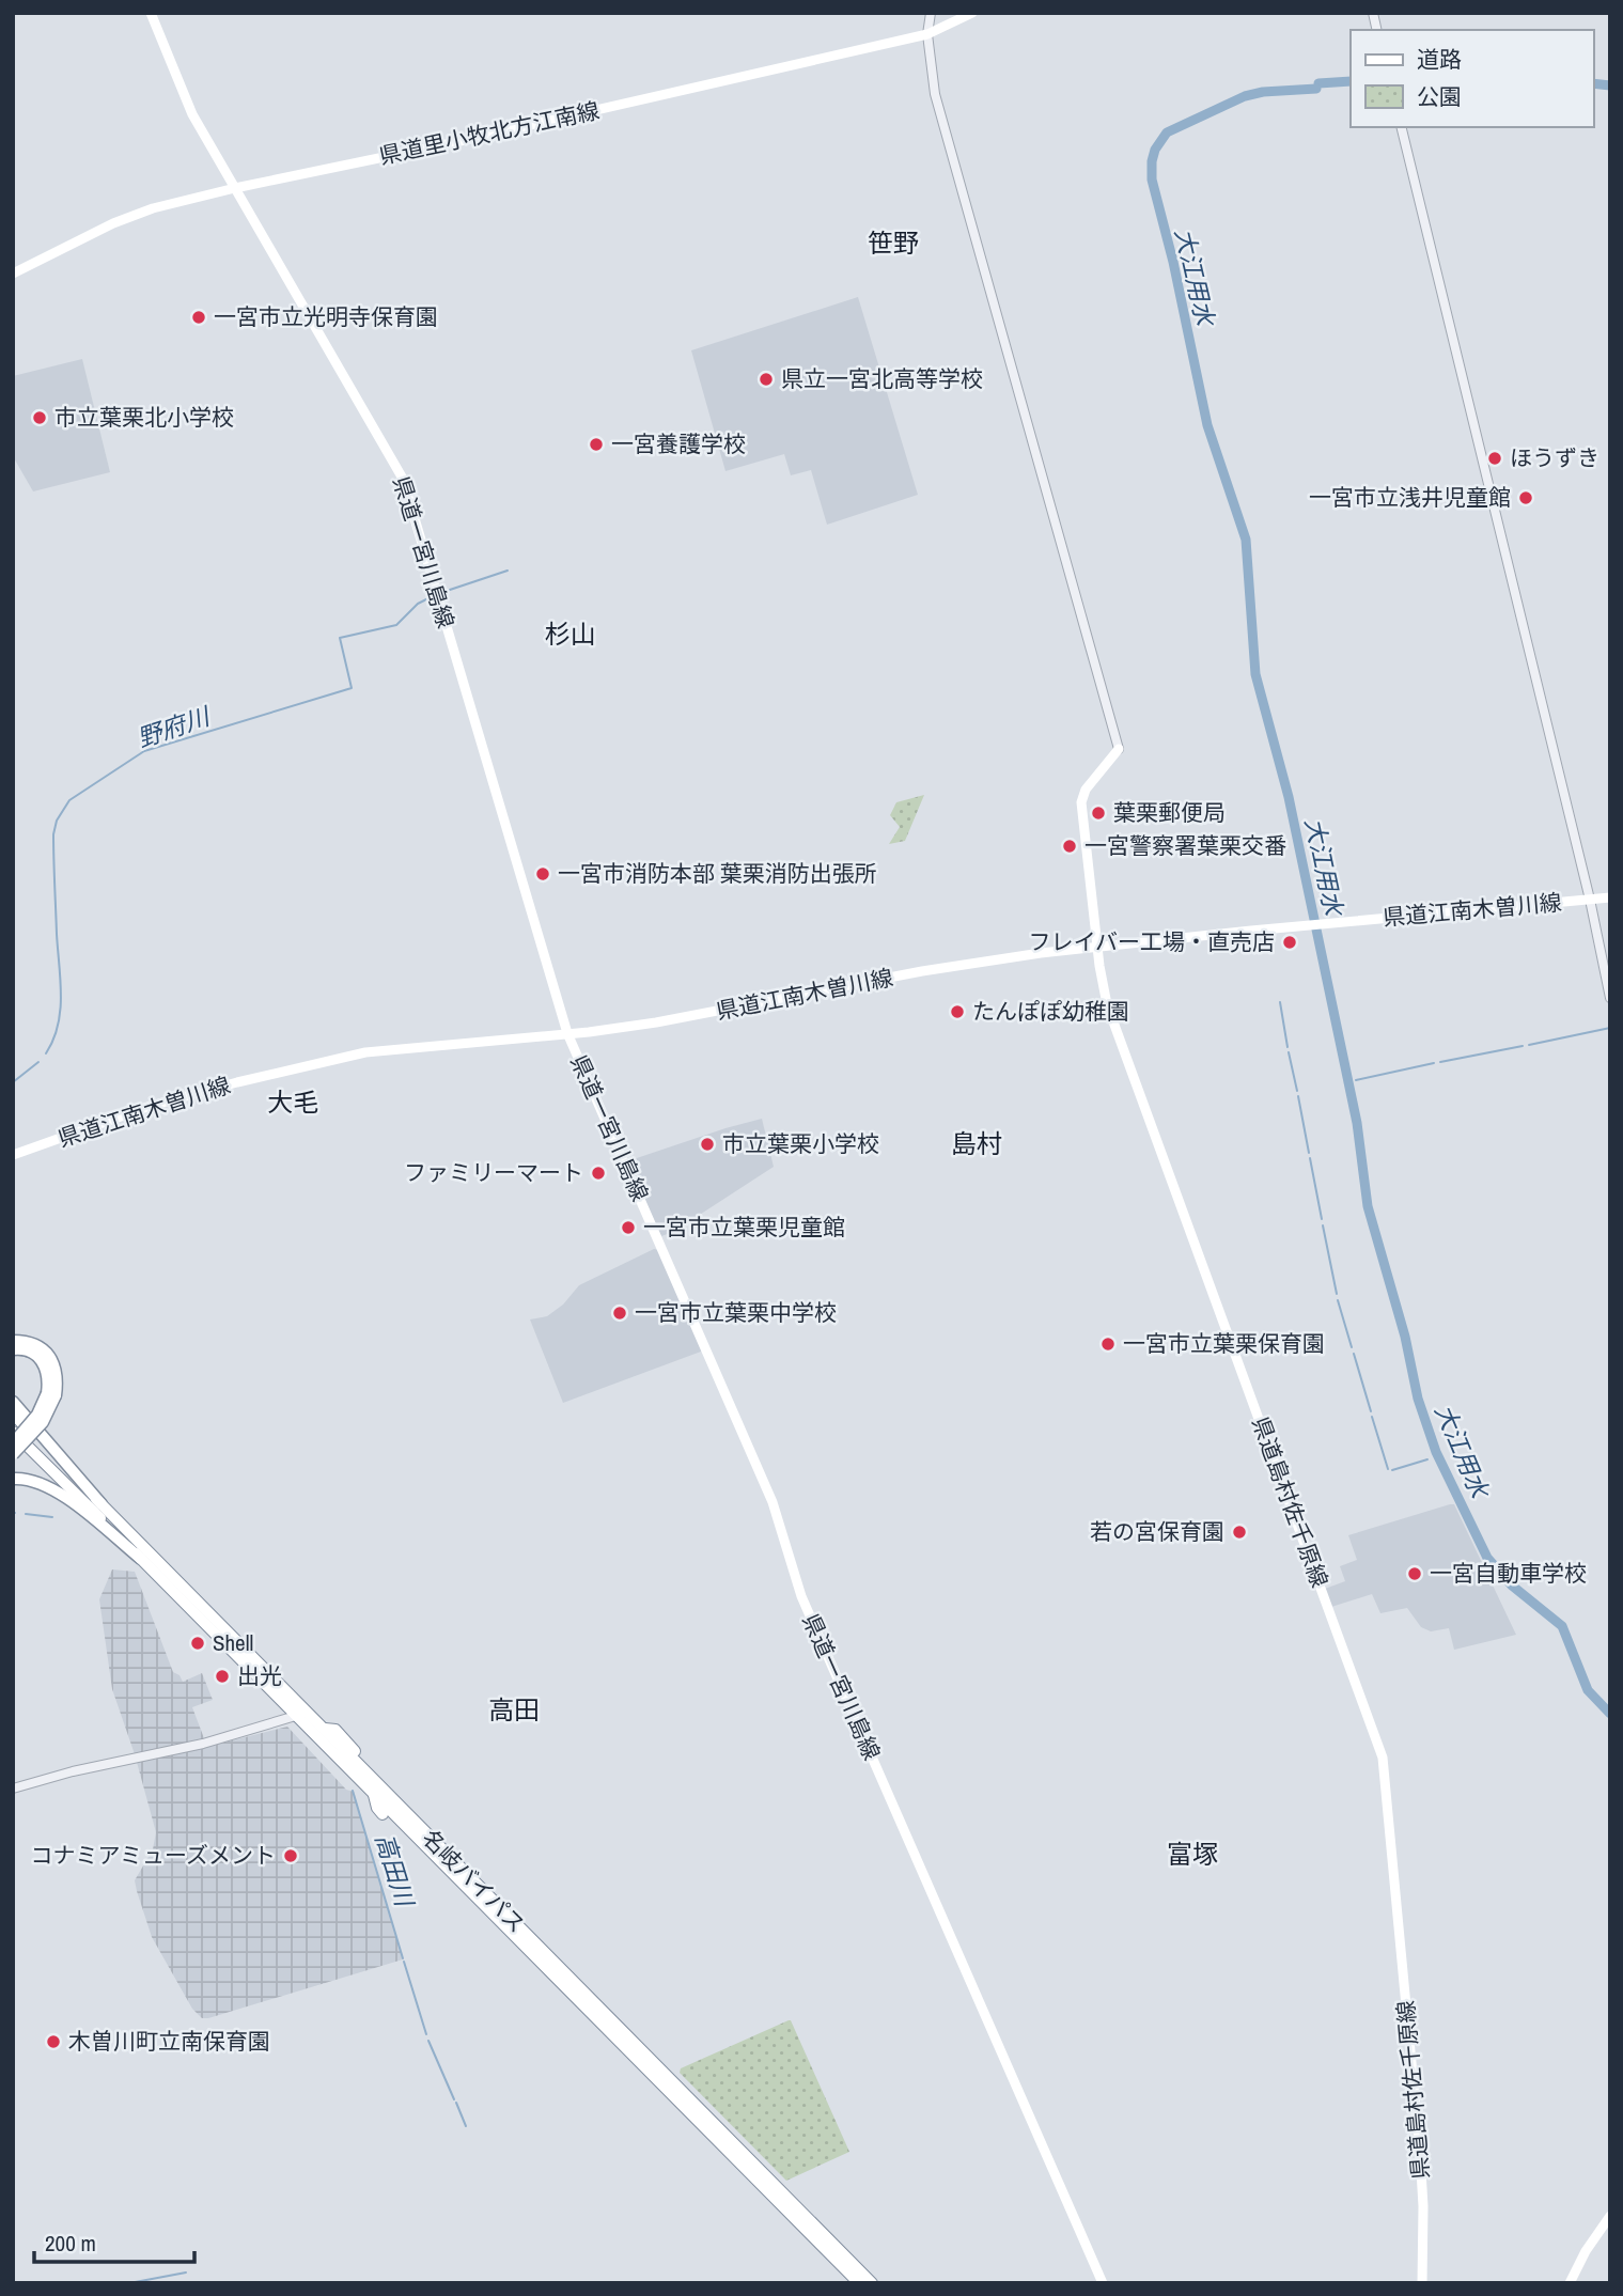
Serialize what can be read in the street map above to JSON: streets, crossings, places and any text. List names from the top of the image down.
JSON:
{
  "streets": {
    "highway": ["名岐バイパス"],
    "main road": [
      "県道里小牧北方江南線",
      "県道一宮川島線",
      "県道江南木曽川線",
      "県道島村佐千原線"
    ]
  },
  "crossings": [
    ["県道里小牧北方江南線", "県道一宮川島線"],
    ["県道一宮川島線", "県道江南木曽川線"],
    ["県道江南木曽川線", "県道島村佐千原線"]
  ],
  "districts": [
    "笹野",
    "杉山",
    "大毛",
    "島村",
    "高田",
    "富塚"
  ],
  "water": ["大江用水", "野府川", "高田川"],
  "places": [
    "一宮市立光明寺保育園",
    "県立一宮北高等学校",
    "市立葉栗北小学校",
    "一宮養護学校",
    "ほうずき",
    "一宮市立浅井児童館",
    "葉栗郵便局",
    "一宮警察署葉栗交番",
    "一宮市消防本部 葉栗消防出張所",
    "フレイバー工場・直売店",
    "たんぽぽ幼稚園",
    "市立葉栗小学校",
    "ファミリーマート",
    "一宮市立葉栗児童館",
    "一宮市立葉栗中学校",
    "一宮市立葉栗保育園",
    "若の宮保育園",
    "一宮自動車学校",
    "Shell",
    "出光",
    "コナミアミューズメント",
    "木曽川町立南保育園"
  ],
  "legend": ["道路", "公園"],
  "scale_bar": "200 m"
}
